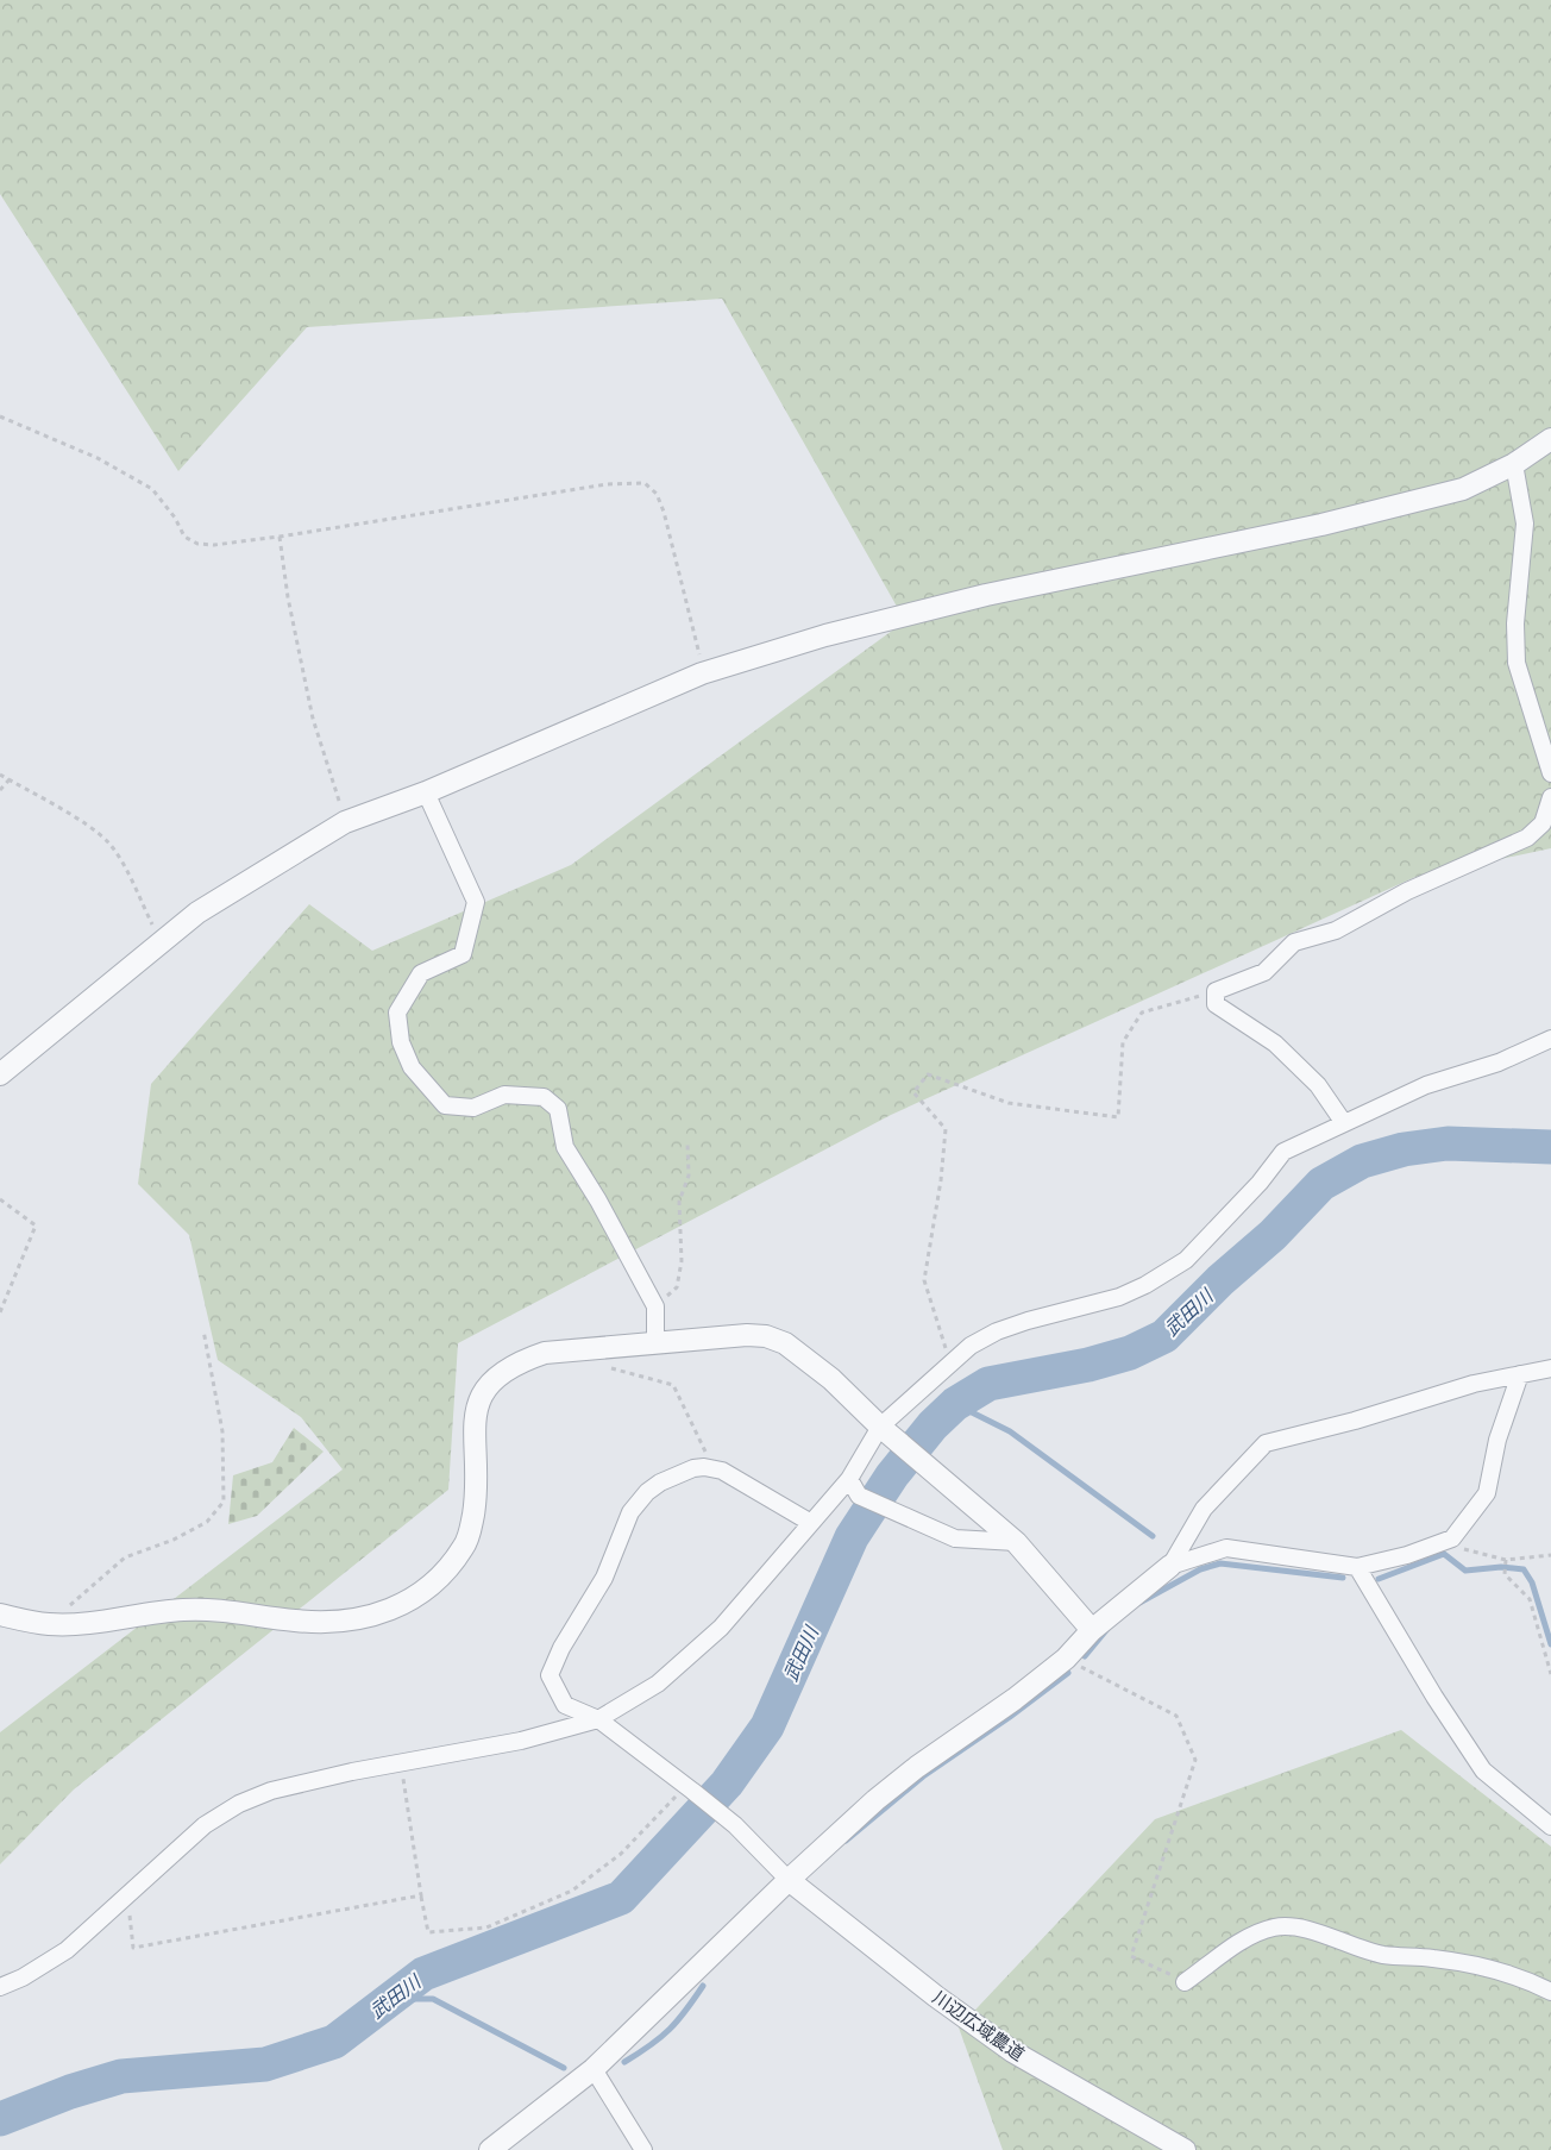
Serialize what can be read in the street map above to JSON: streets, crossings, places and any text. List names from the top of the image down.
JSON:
{
  "streets": {
    "street": ["川辺広域農道"]
  },
  "water": ["武田川"]
}
